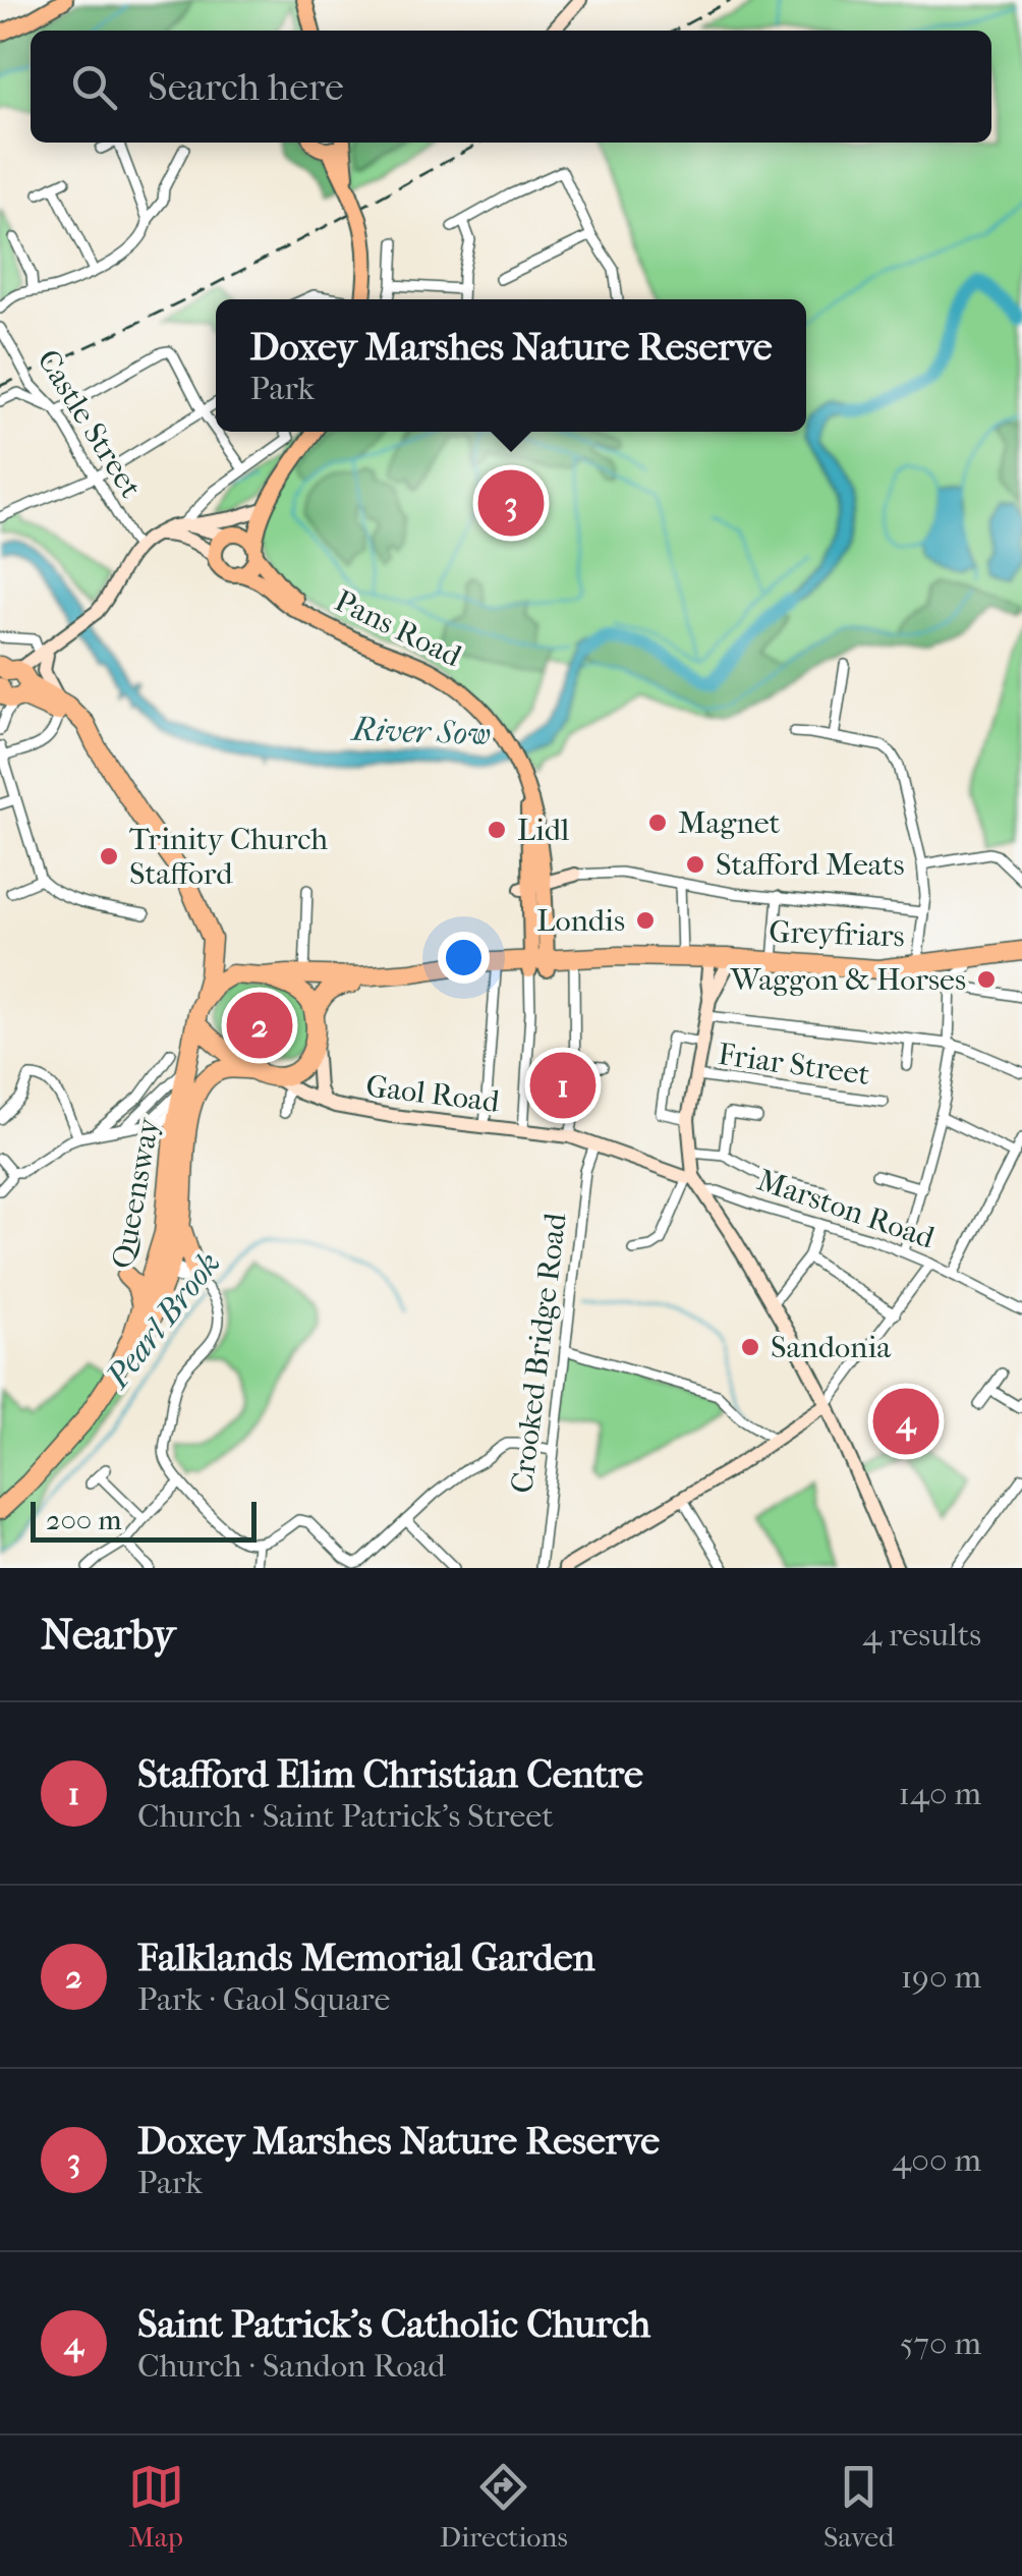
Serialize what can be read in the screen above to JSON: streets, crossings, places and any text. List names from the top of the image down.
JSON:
{
  "streets": {
    "highway": ["Greyfriars", "Queensway"],
    "main road": ["Pans Road"],
    "street": [
      "Castle Street",
      "Friar Street",
      "Gaol Road",
      "Marston Road",
      "Crooked Bridge Road"
    ]
  },
  "crossings": [
    ["Gaol Road", "Queensway"],
    ["Gaol Road", "Crooked Bridge Road"]
  ],
  "water": ["River Sow", "Pearl Brook"],
  "places": [
    "Magnet",
    "Lidl",
    "Trinity Church Stafford",
    "Stafford Meats",
    "Londis",
    "Waggon & Horses",
    "Sandonia"
  ],
  "scale_bar": "200 m",
  "page": {
    "search": "Search here",
    "popup": ["Doxey Marshes Nature Reserve", "Park"],
    "pins": [
      "3",
      "2",
      "1",
      "4"
    ],
    "scale": "200 m",
    "heading": ["Nearby", "4 results"],
    "list": [
      {
        "mark": "1",
        "name": "Stafford Elim Christian Centre",
        "note": "Church · Saint Patrick's Street",
        "value": "140 m"
      },
      {
        "mark": "2",
        "name": "Falklands Memorial Garden",
        "note": "Park · Gaol Square",
        "value": "190 m"
      },
      {
        "mark": "3",
        "name": "Doxey Marshes Nature Reserve",
        "note": "Park",
        "value": "400 m"
      },
      {
        "mark": "4",
        "name": "Saint Patrick's Catholic Church",
        "note": "Church · Sandon Road",
        "value": "570 m"
      }
    ],
    "nav": ["Map", "Directions", "Saved"]
  }
}
